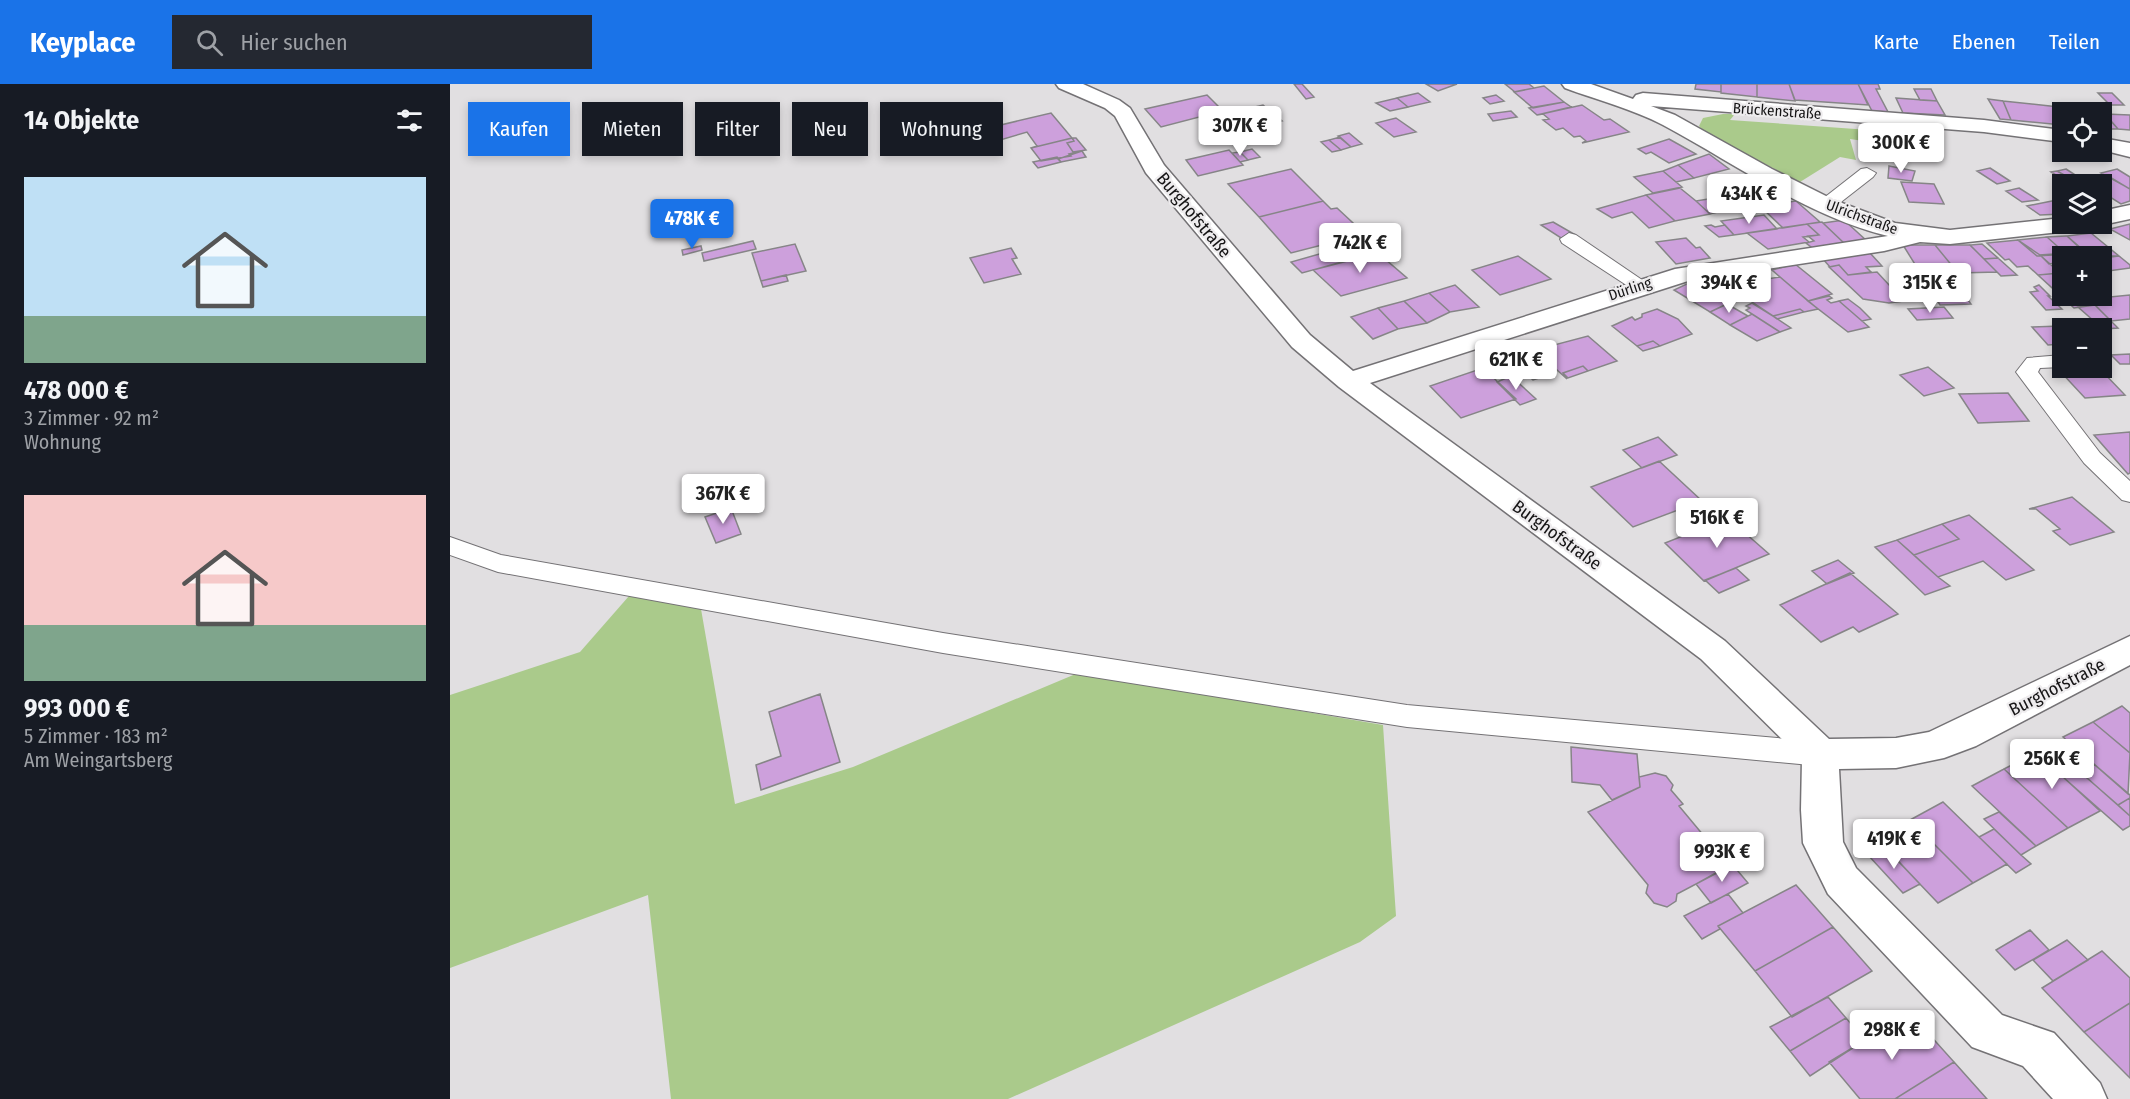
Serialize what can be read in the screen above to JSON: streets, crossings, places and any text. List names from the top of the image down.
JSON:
{
  "streets": {
    "street": [
      "Brückenstraße",
      "Burghofstraße",
      "Ulrichstraße",
      "Dürling"
    ]
  },
  "crossings": [
    ["Brückenstraße", "Ulrichstraße"],
    ["Burghofstraße", "Dürling"],
    ["Ulrichstraße", "Dürling"]
  ],
  "page": {
    "header": "Keyplace",
    "search": "Hier suchen",
    "nav": ["Karte", "Ebenen", "Teilen"],
    "heading": "14 Objekte",
    "map_buttons": ["+", "−"],
    "chip": [
      "Kaufen",
      "Mieten",
      "Filter",
      "Neu",
      "Wohnung"
    ],
    "price": [
      "307K €",
      "300K €",
      "434K €",
      "478K €",
      "742K €",
      "394K €",
      "315K €",
      "621K €",
      "367K €",
      "516K €",
      "256K €",
      "419K €",
      "993K €",
      "298K €"
    ],
    "list": [
      {
        "name": "478 000 €",
        "note": "3 Zimmer · 92 m² · Wohnung"
      },
      {
        "name": "993 000 €",
        "note": "5 Zimmer · 183 m² · Am Weingartsberg"
      }
    ]
  }
}
